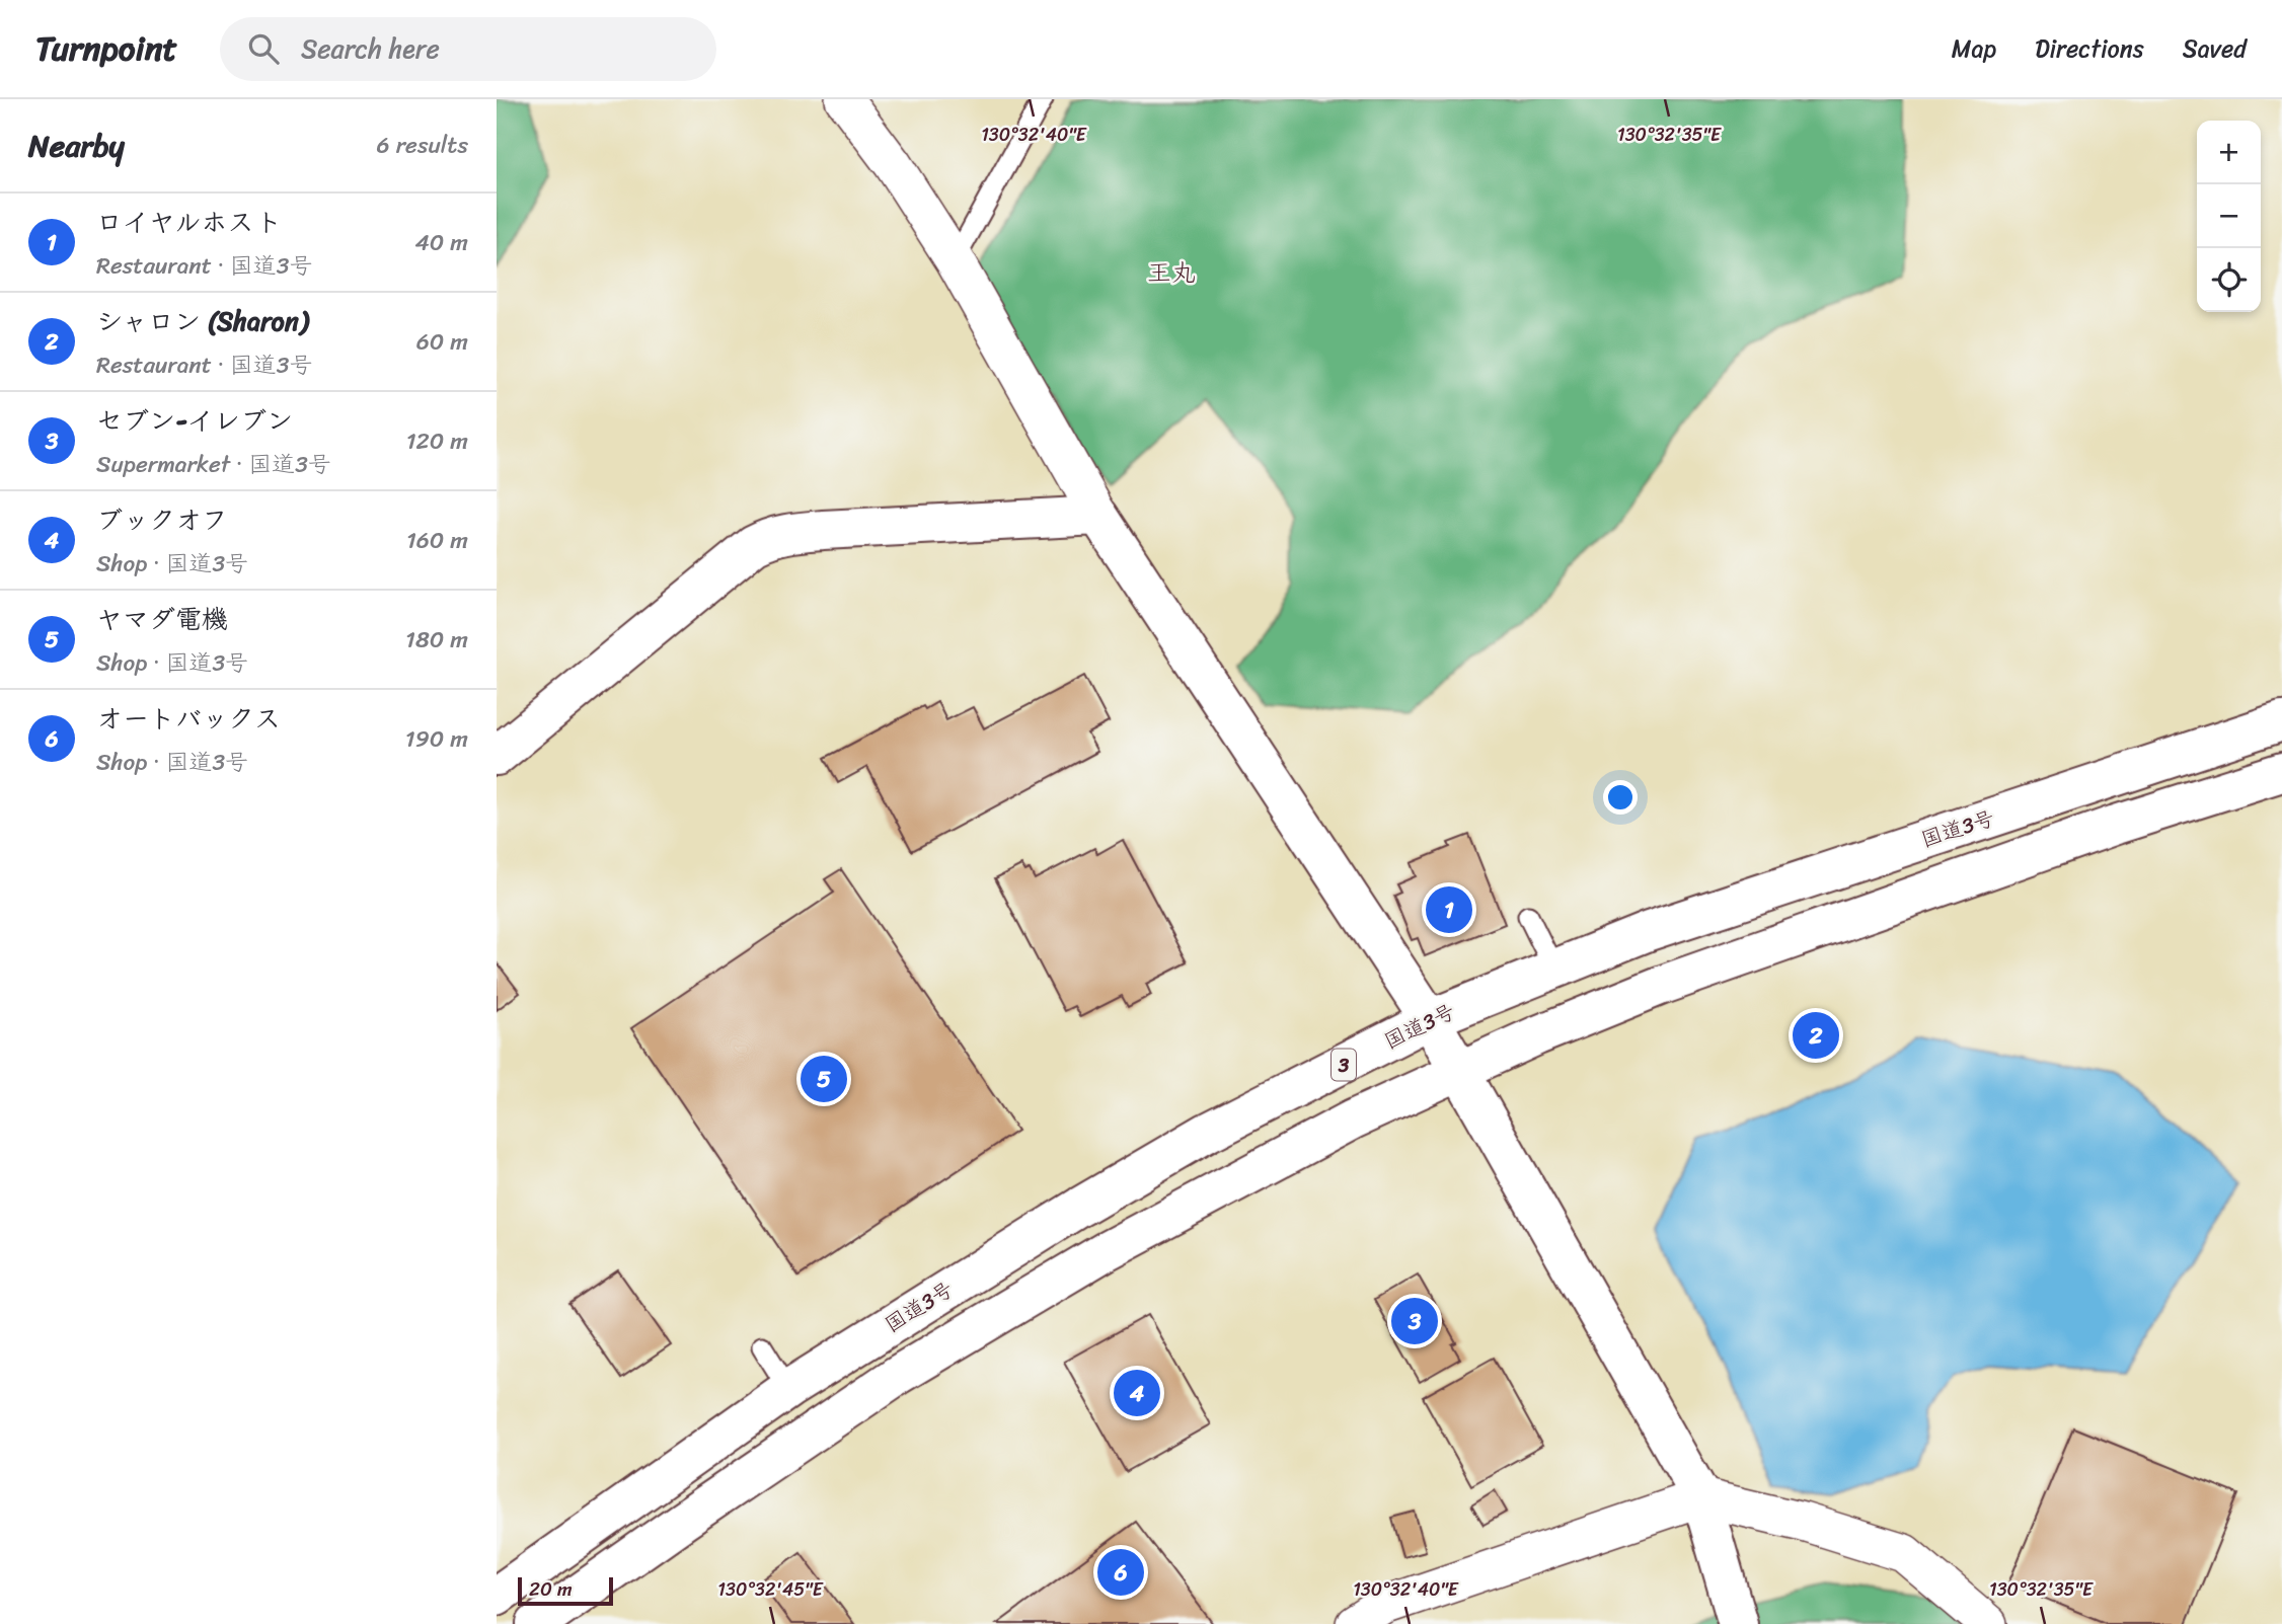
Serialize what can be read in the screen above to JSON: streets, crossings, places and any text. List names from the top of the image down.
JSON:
{
  "streets": {
    "main road": ["国道3号", "3"]
  },
  "districts": ["王丸"],
  "scale_bar": "20 m",
  "page": {
    "header": "Turnpoint",
    "search": "Search here",
    "nav": ["Map", "Directions", "Saved"],
    "heading": ["Nearby", "6 results"],
    "map_buttons": ["+", "−"],
    "list": [
      {
        "mark": "1",
        "name": "ロイヤルホスト",
        "note": "Restaurant · 国道3号",
        "value": "40 m"
      },
      {
        "mark": "2",
        "name": "シャロン (Sharon)",
        "note": "Restaurant · 国道3号",
        "value": "60 m"
      },
      {
        "mark": "3",
        "name": "セブン-イレブン",
        "note": "Supermarket · 国道3号",
        "value": "120 m"
      },
      {
        "mark": "4",
        "name": "ブックオフ",
        "note": "Shop · 国道3号",
        "value": "160 m"
      },
      {
        "mark": "5",
        "name": "ヤマダ電機",
        "note": "Shop · 国道3号",
        "value": "180 m"
      },
      {
        "mark": "6",
        "name": "オートバックス",
        "note": "Shop · 国道3号",
        "value": "190 m"
      }
    ],
    "pins": [
      "1",
      "2",
      "5",
      "3",
      "4",
      "6"
    ],
    "scale": "20 m"
  },
  "coordinates": ["130°32'35\"E", "130°32'40\"E", "130°32'45\"E"]
}
